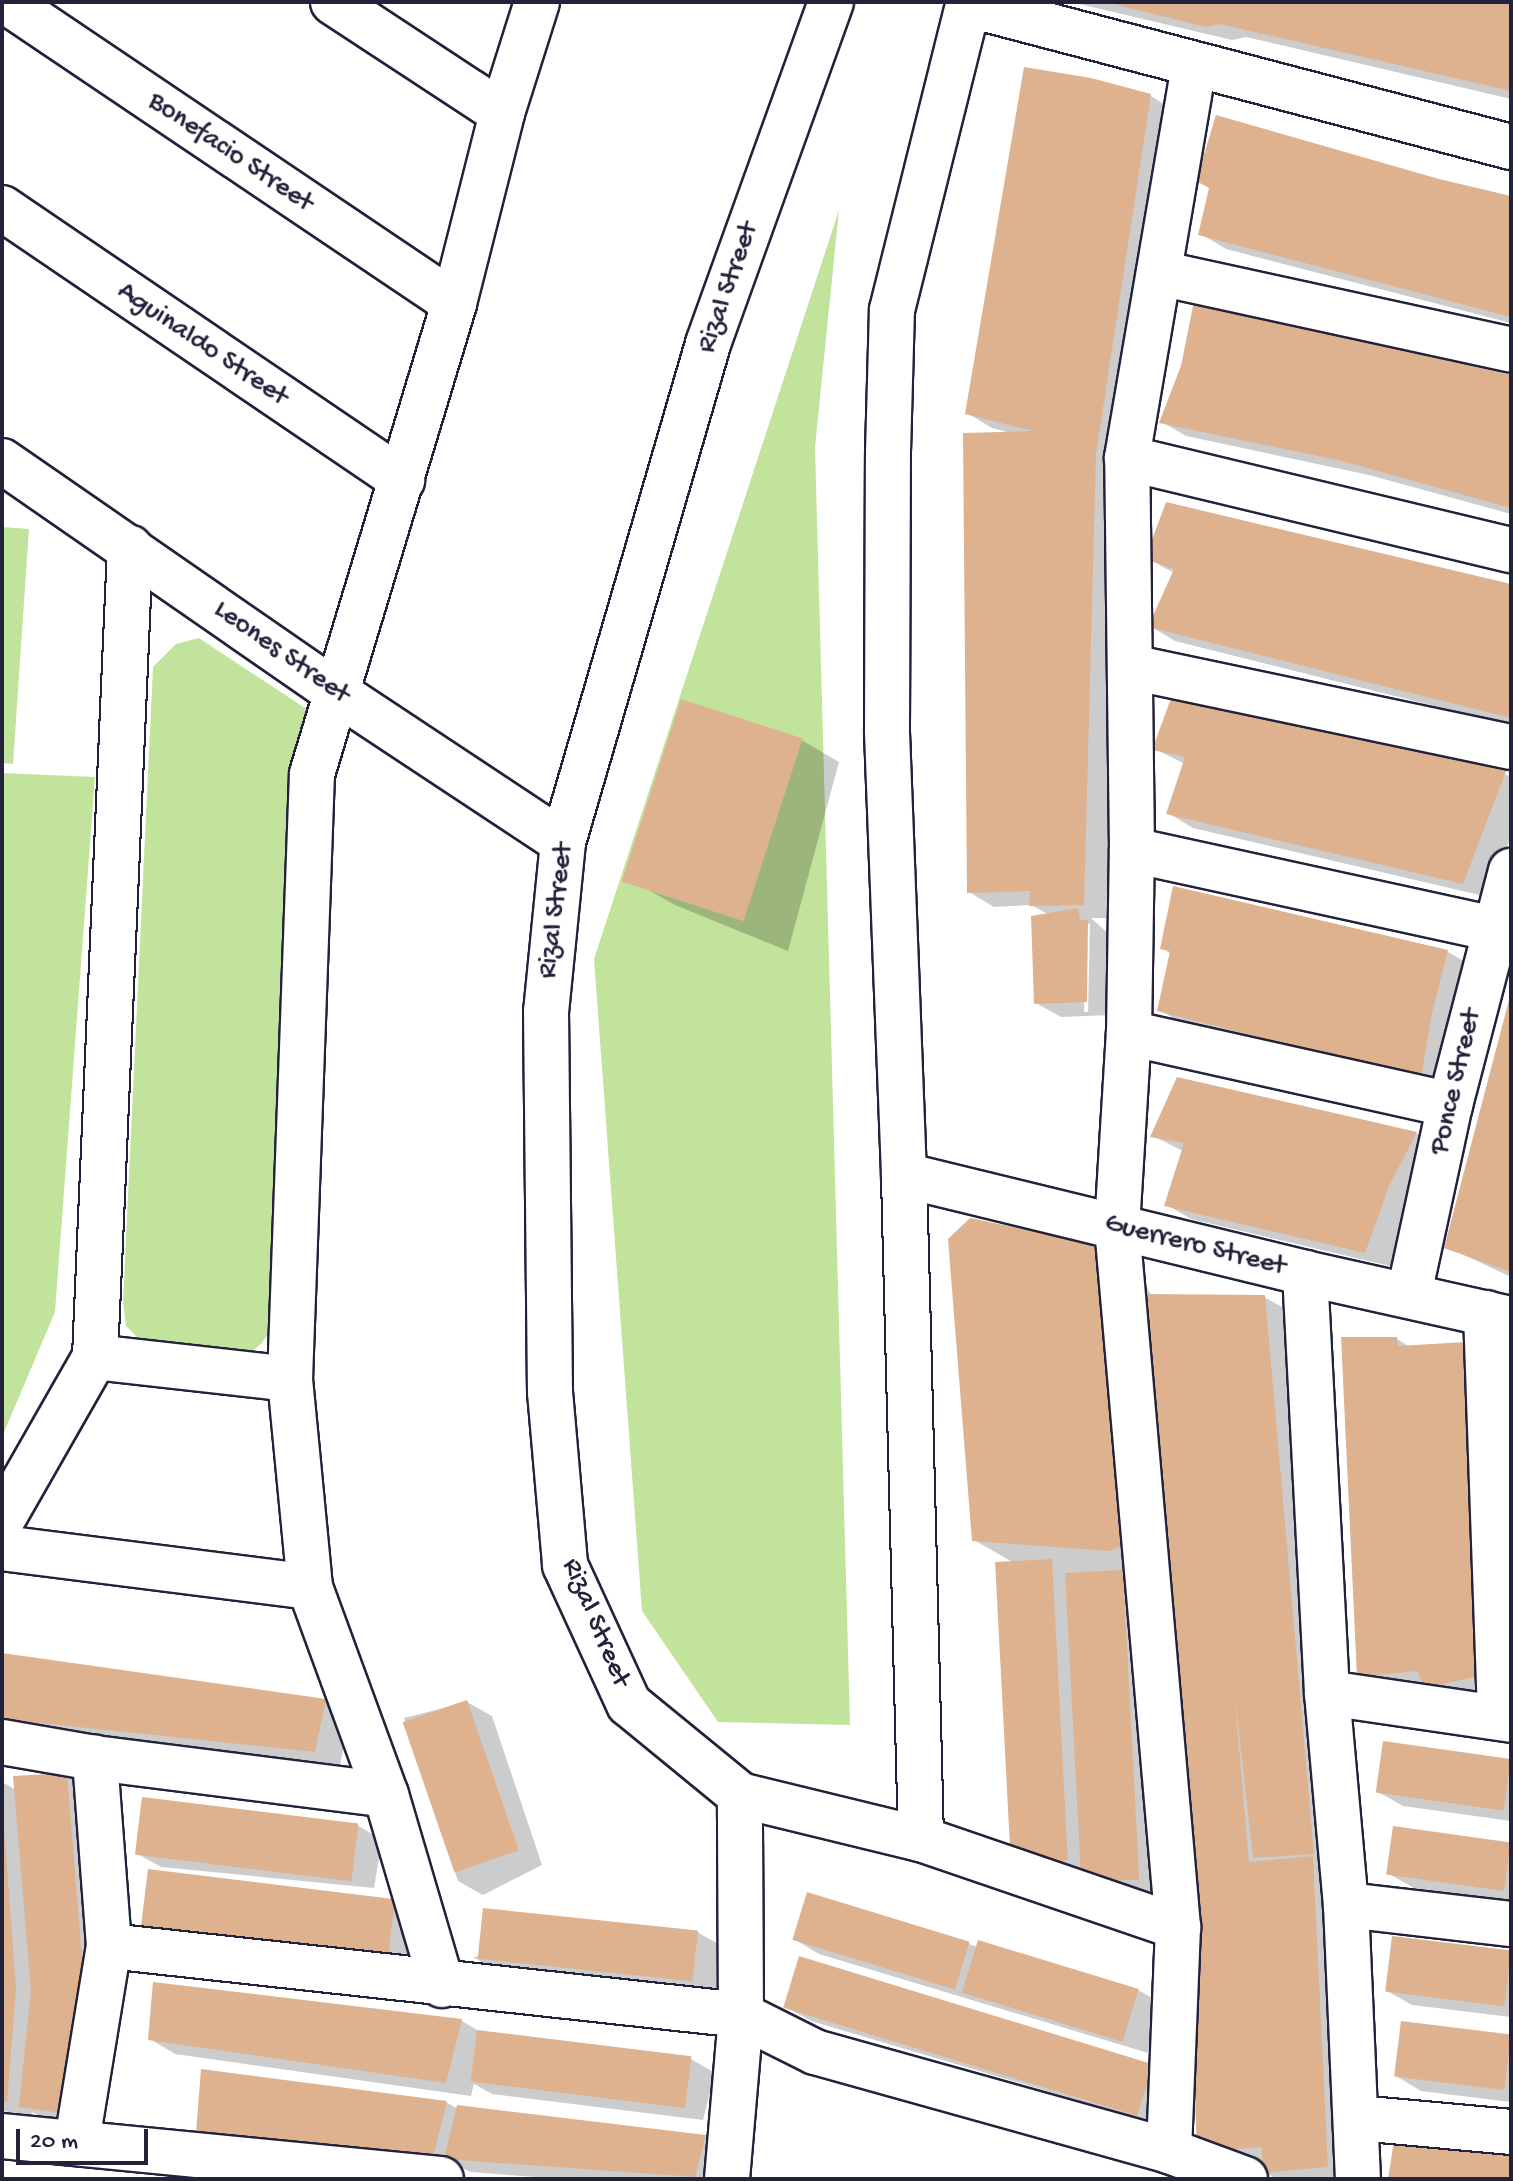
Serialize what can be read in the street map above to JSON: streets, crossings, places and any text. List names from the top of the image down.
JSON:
{
  "streets": {
    "street": [
      "Bonefacio Street",
      "Rizal Street",
      "Aguinaldo Street",
      "Leones Street",
      "Ponce Street",
      "Guerrero Street"
    ]
  },
  "crossings": [
    ["Rizal Street", "Leones Street"],
    ["Ponce Street", "Guerrero Street"]
  ],
  "scale_bar": "20 m"
}
